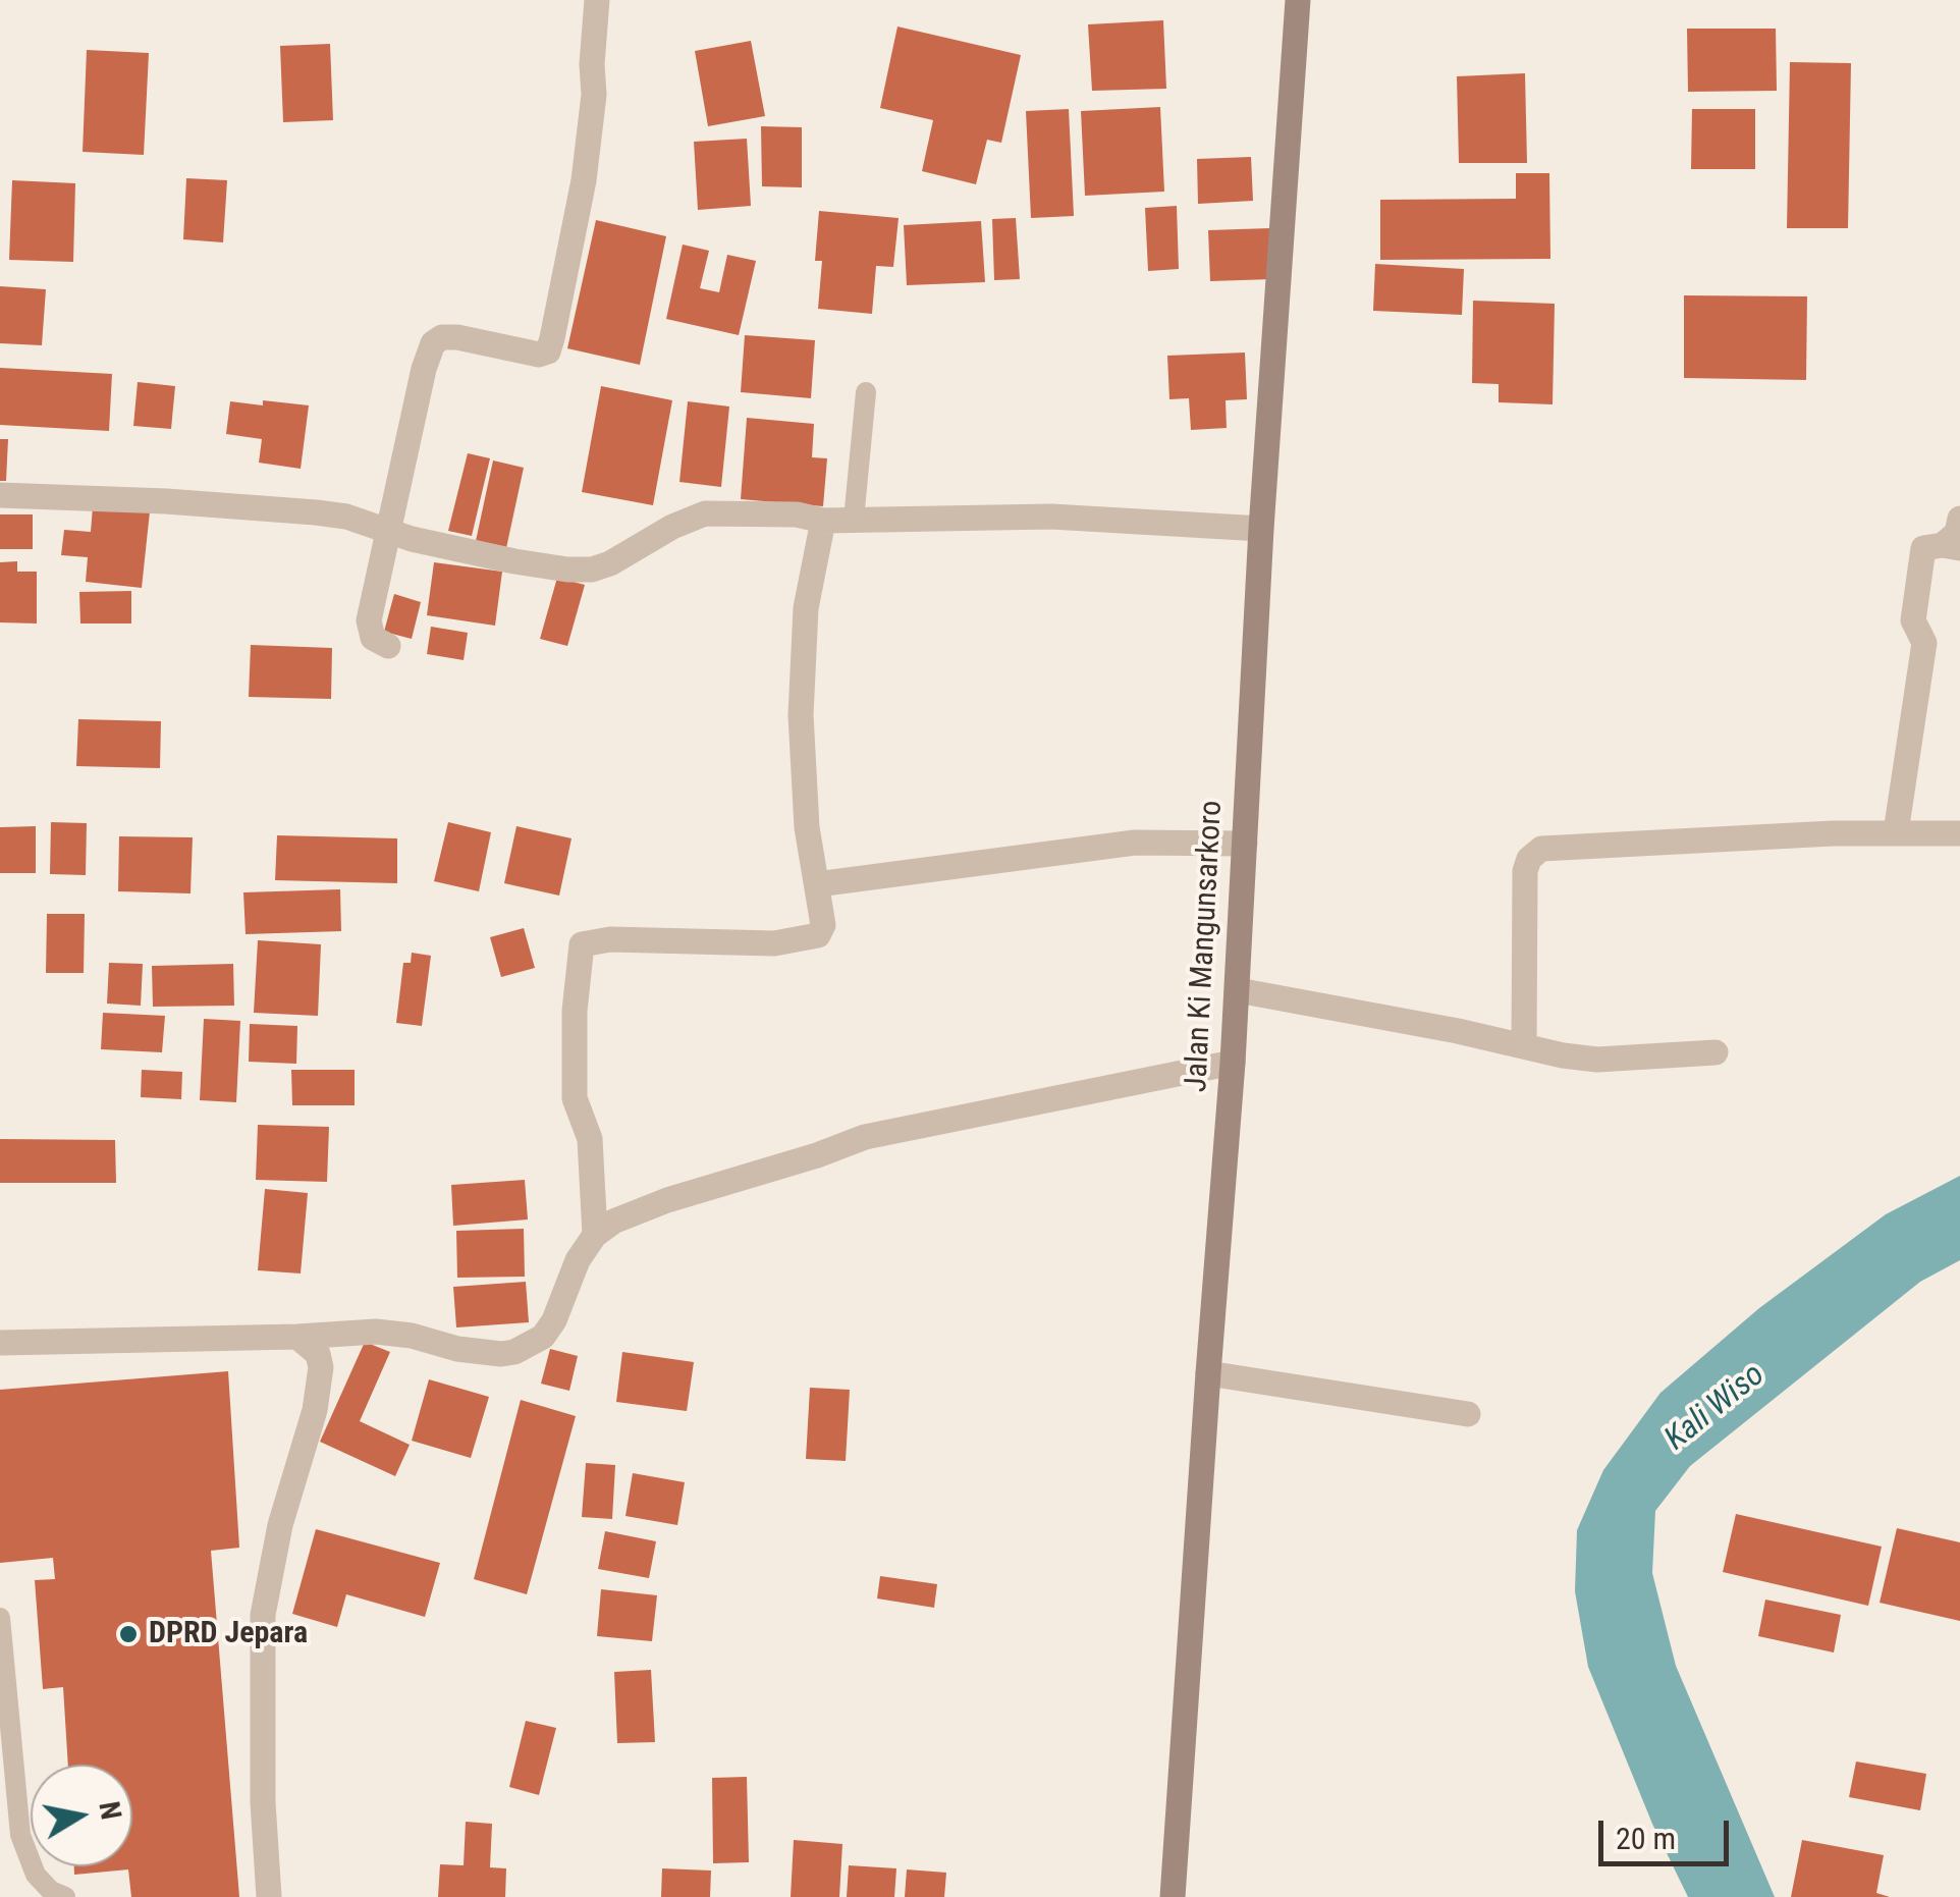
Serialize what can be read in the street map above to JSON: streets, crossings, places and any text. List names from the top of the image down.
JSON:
{
  "streets": {
    "main road": ["Jalan Ki Mangunsarkoro"]
  },
  "water": ["Kali Wiso"],
  "places": ["DPRD Jepara"],
  "scale_bar": "20 m",
  "north": "right"
}
